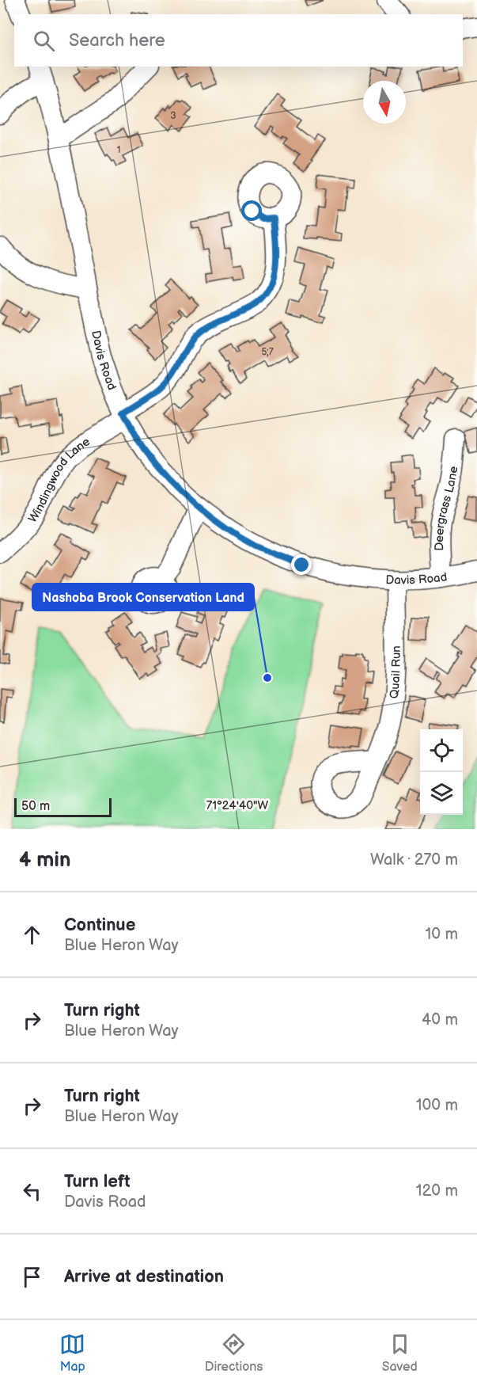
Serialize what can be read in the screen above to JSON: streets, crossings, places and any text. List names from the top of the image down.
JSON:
{
  "streets": {
    "street": [
      "Davis Road",
      "Windingwood Lane",
      "Deergrass Lane",
      "Quail Run"
    ]
  },
  "crossings": [
    ["Davis Road", "Windingwood Lane"],
    ["Davis Road", "Deergrass Lane"],
    ["Davis Road", "Quail Run"]
  ],
  "places": ["Nashoba Brook Conservation Land"],
  "house_numbers": ["3", "1", "5;7"],
  "scale_bar": "50 m",
  "north": "bottom",
  "page": {
    "search": "Search here",
    "scale": "50 m",
    "heading": ["4 min", "Walk · 270 m"],
    "list": [
      ["Continue", "Blue Heron Way", "10 m"],
      ["Turn right", "Blue Heron Way", "40 m"],
      ["Turn right", "Blue Heron Way", "100 m"],
      ["Turn left", "Davis Road", "120 m"],
      "Arrive at destination"
    ],
    "nav": ["Map", "Directions", "Saved"]
  },
  "coordinates": ["71°24'40\"W"]
}
